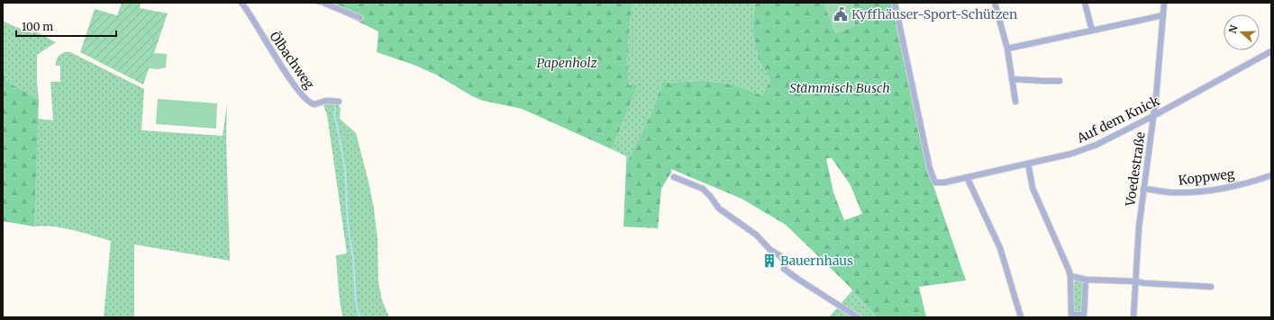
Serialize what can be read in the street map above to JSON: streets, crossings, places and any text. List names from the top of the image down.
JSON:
{
  "streets": {
    "street": [
      "Ölbachweg",
      "Auf dem Knick",
      "Voedestraße",
      "Koppweg"
    ]
  },
  "crossings": [
    ["Auf dem Knick", "Voedestraße"],
    ["Voedestraße", "Koppweg"]
  ],
  "parks": ["Papenholz", "Stämmisch Busch"],
  "places": {
    "public building": ["Kyffhäuser-Sport-Schützen"],
    "building": ["Bauernhaus"]
  },
  "scale_bar": "100 m",
  "north": "left"
}
